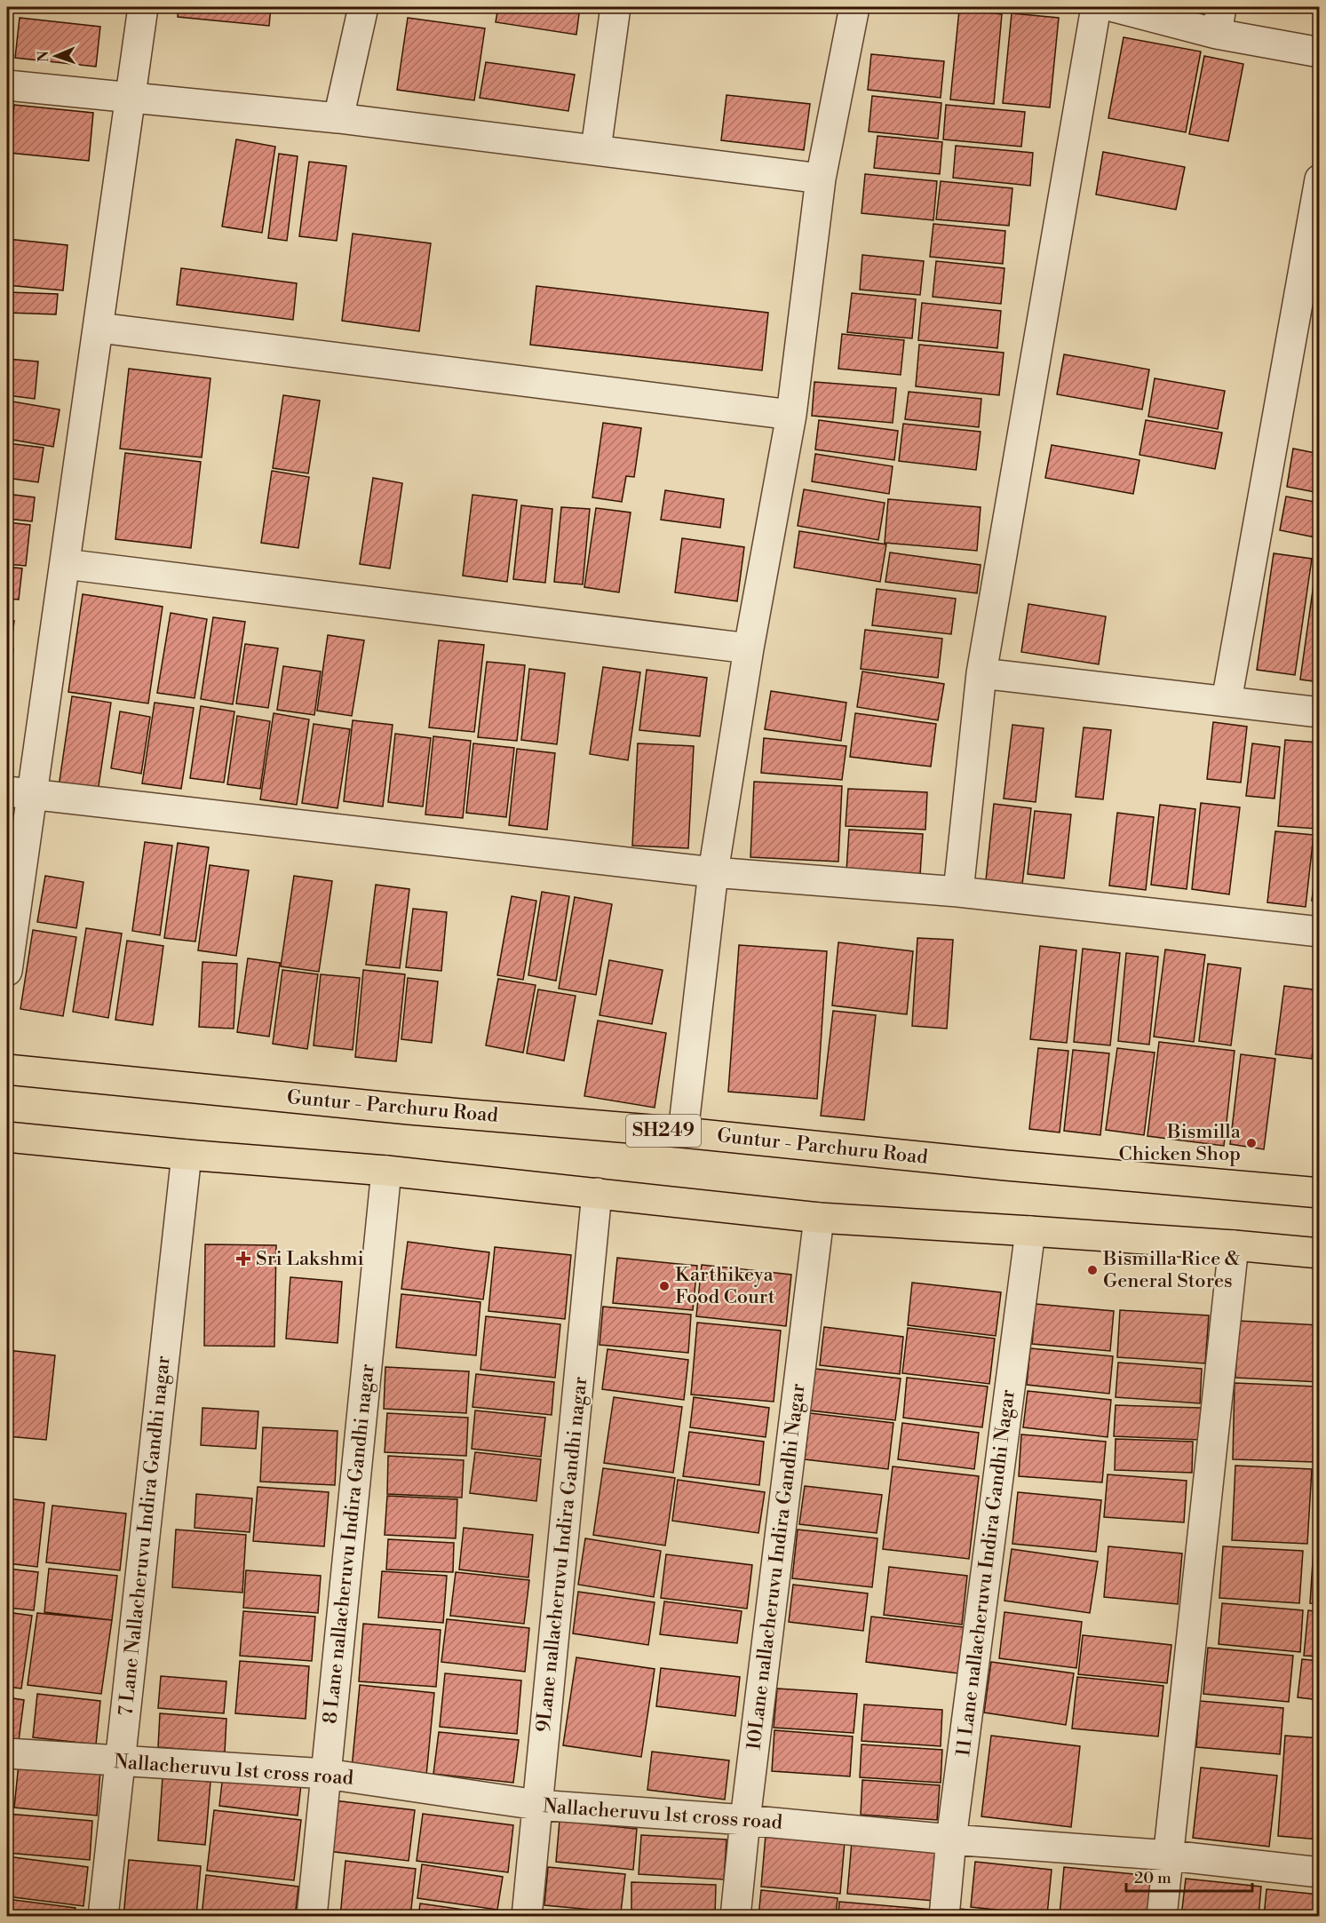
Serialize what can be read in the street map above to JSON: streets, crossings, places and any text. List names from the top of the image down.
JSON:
{
  "streets": {
    "main road": ["Guntur - Parchuru Road", "SH249"],
    "street": [
      "7 Lane Nallacheruvu Indira Gandhi nagar",
      "8 Lane nallacheruvu Indira Gandhi nagar",
      "9Lane nallacheruvu Indira Gandhi nagar",
      "10Lane nallacheruvu Indira Gandhi Nagar",
      "11 Lane nallacheruvu Indira Gandhi Nagar",
      "Nallacheruvu 1st cross road"
    ]
  },
  "crossings": [
    ["7 Lane Nallacheruvu Indira Gandhi nagar", "Nallacheruvu 1st cross road"],
    ["8 Lane nallacheruvu Indira Gandhi nagar", "Nallacheruvu 1st cross road"],
    ["9Lane nallacheruvu Indira Gandhi nagar", "Nallacheruvu 1st cross road"],
    ["10Lane nallacheruvu Indira Gandhi Nagar", "Nallacheruvu 1st cross road"],
    ["11 Lane nallacheruvu Indira Gandhi Nagar", "Nallacheruvu 1st cross road"]
  ],
  "places": {
    "other": ["Bismilla Chicken Shop", "Bismilla Rice & General Stores", "Karthikeya Food Court"],
    "health": ["Sri Lakshmi"]
  },
  "scale_bar": "20 m",
  "north": "left"
}
